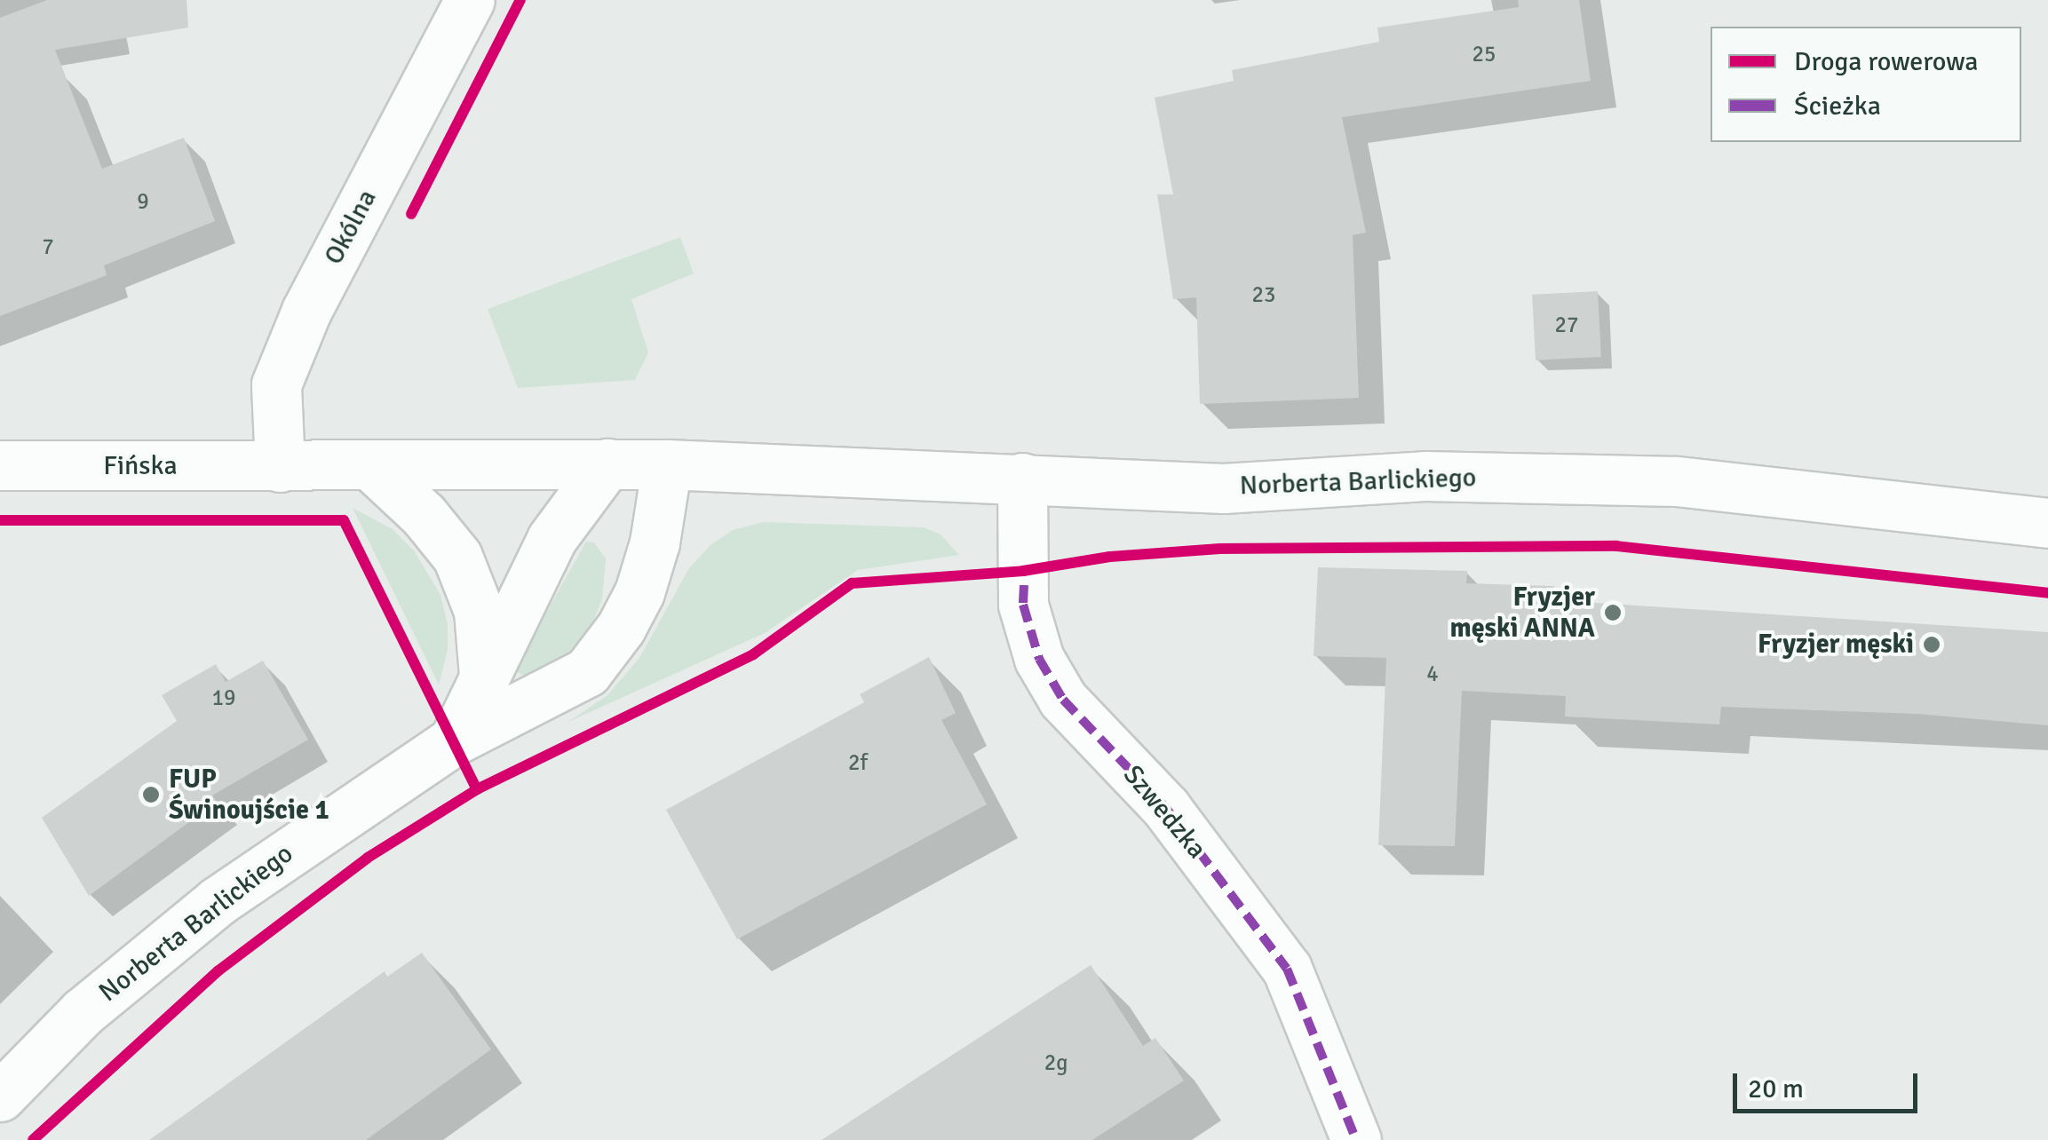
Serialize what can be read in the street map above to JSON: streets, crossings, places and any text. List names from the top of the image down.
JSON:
{
  "streets": {
    "street": [
      "Okólna",
      "Fińska",
      "Norberta Barlickiego",
      "Szwedzka"
    ]
  },
  "crossings": [
    ["Okólna", "Fińska"],
    ["Okólna", "Norberta Barlickiego"],
    ["Fińska", "Norberta Barlickiego"],
    ["Norberta Barlickiego", "Szwedzka"]
  ],
  "places": ["Fryzjer męski ANNA", "Fryzjer męski", "FUP Świnoujście 1"],
  "house_numbers": [
    "25",
    "9",
    "7",
    "23",
    "27",
    "4",
    "19",
    "2f",
    "2g"
  ],
  "legend": ["Droga rowerowa", "Ścieżka"],
  "scale_bar": "20 m"
}
